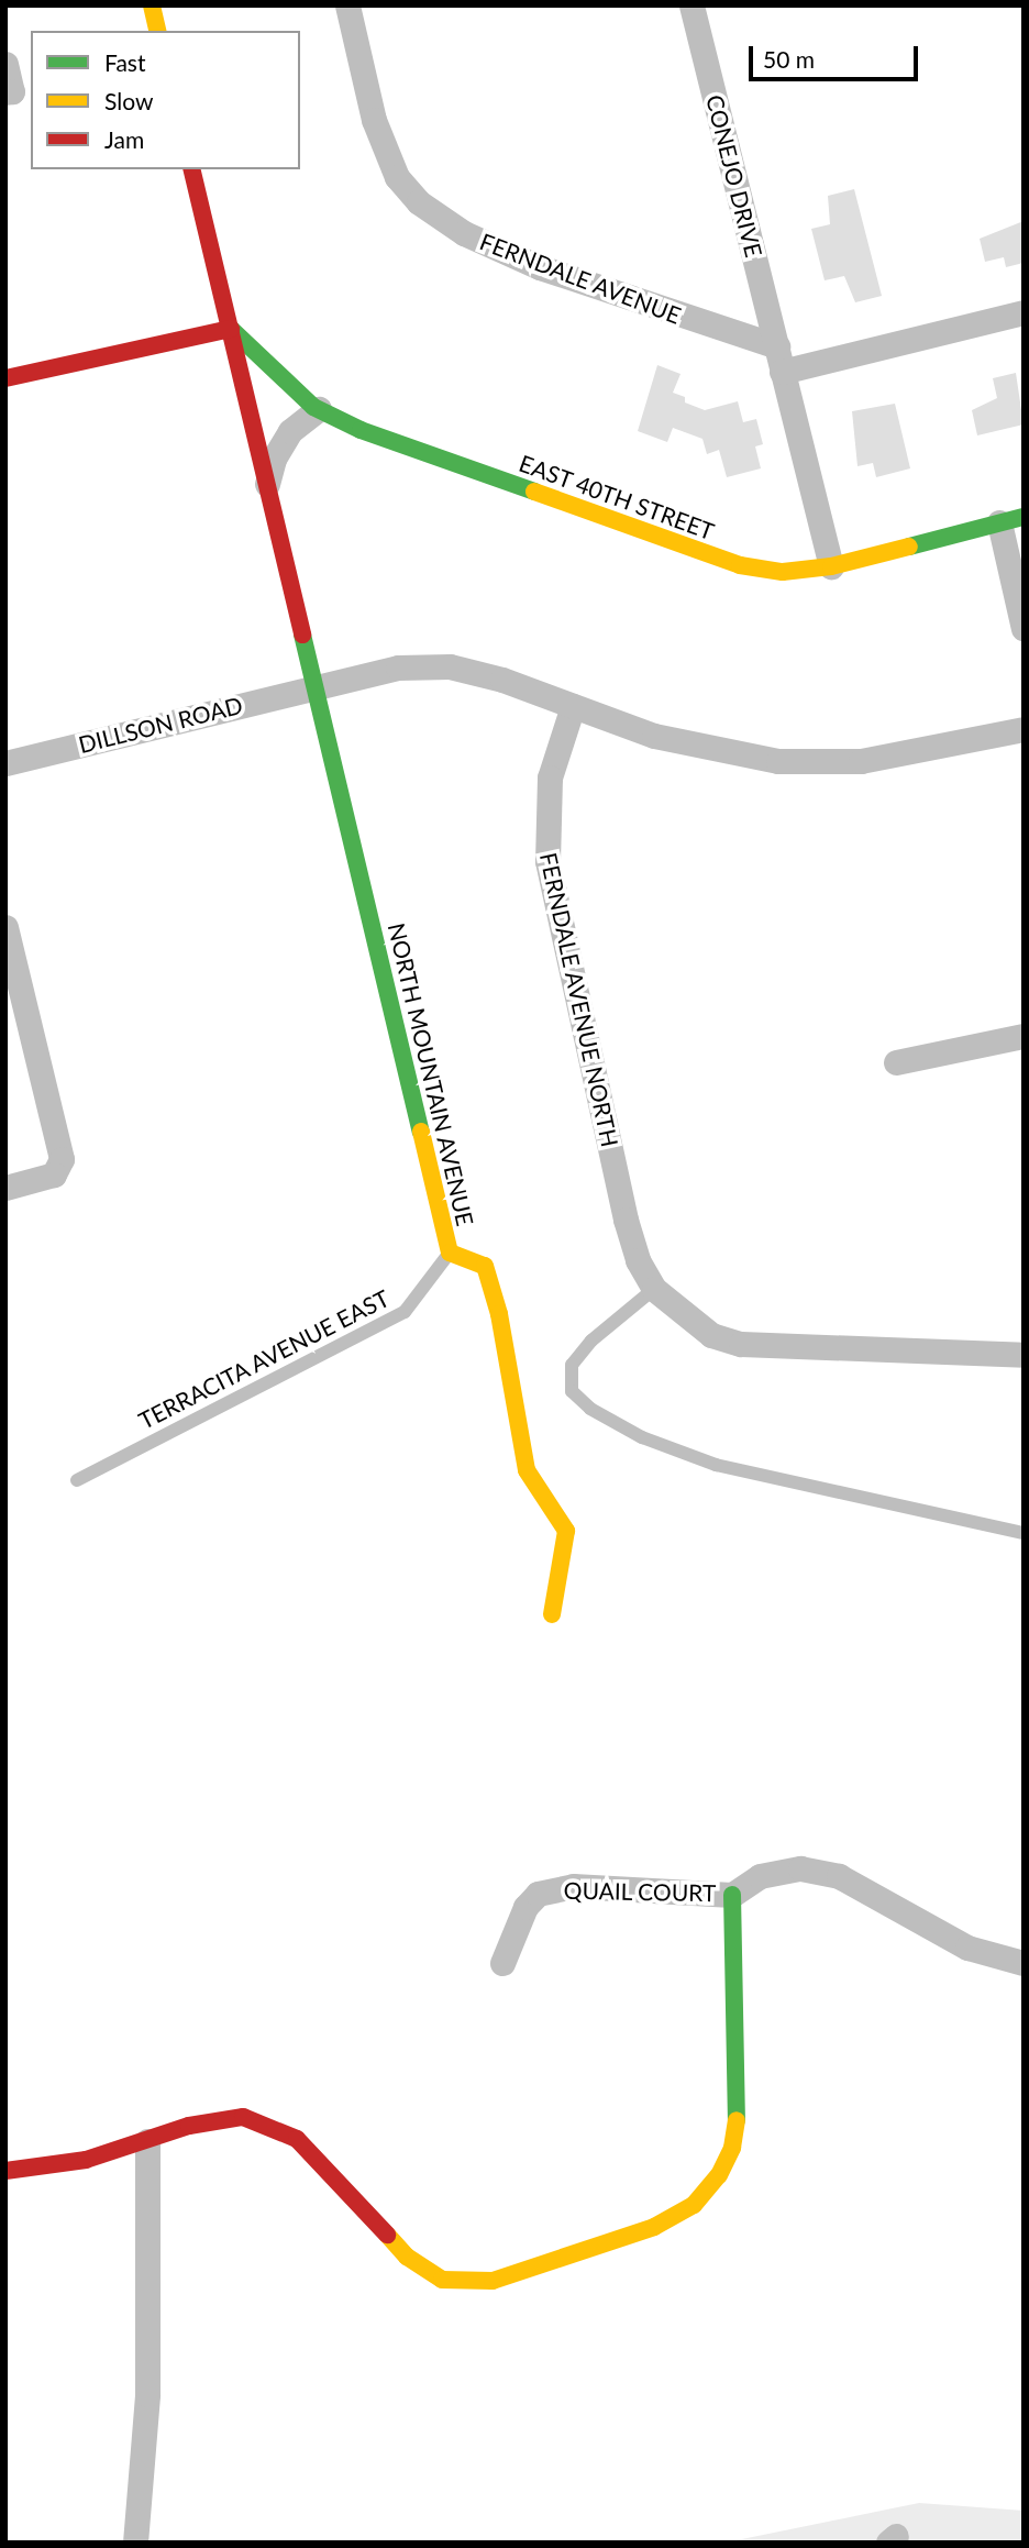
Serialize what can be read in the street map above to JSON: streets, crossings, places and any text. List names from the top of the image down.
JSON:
{
  "streets": {
    "street": [
      "CONEJO DRIVE",
      "FERNDALE AVENUE",
      "EAST 40TH STREET",
      "DILLSON ROAD",
      "FERNDALE AVENUE NORTH",
      "NORTH MOUNTAIN AVENUE",
      "QUAIL COURT"
    ],
    "lane": ["TERRACITA AVENUE EAST"]
  },
  "crossings": [
    ["CONEJO DRIVE", "FERNDALE AVENUE"],
    ["EAST 40TH STREET", "NORTH MOUNTAIN AVENUE"],
    ["DILLSON ROAD", "FERNDALE AVENUE NORTH"],
    ["DILLSON ROAD", "NORTH MOUNTAIN AVENUE"],
    ["NORTH MOUNTAIN AVENUE", "TERRACITA AVENUE EAST"]
  ],
  "legend": ["Fast", "Slow", "Jam"],
  "scale_bar": "50 m"
}
